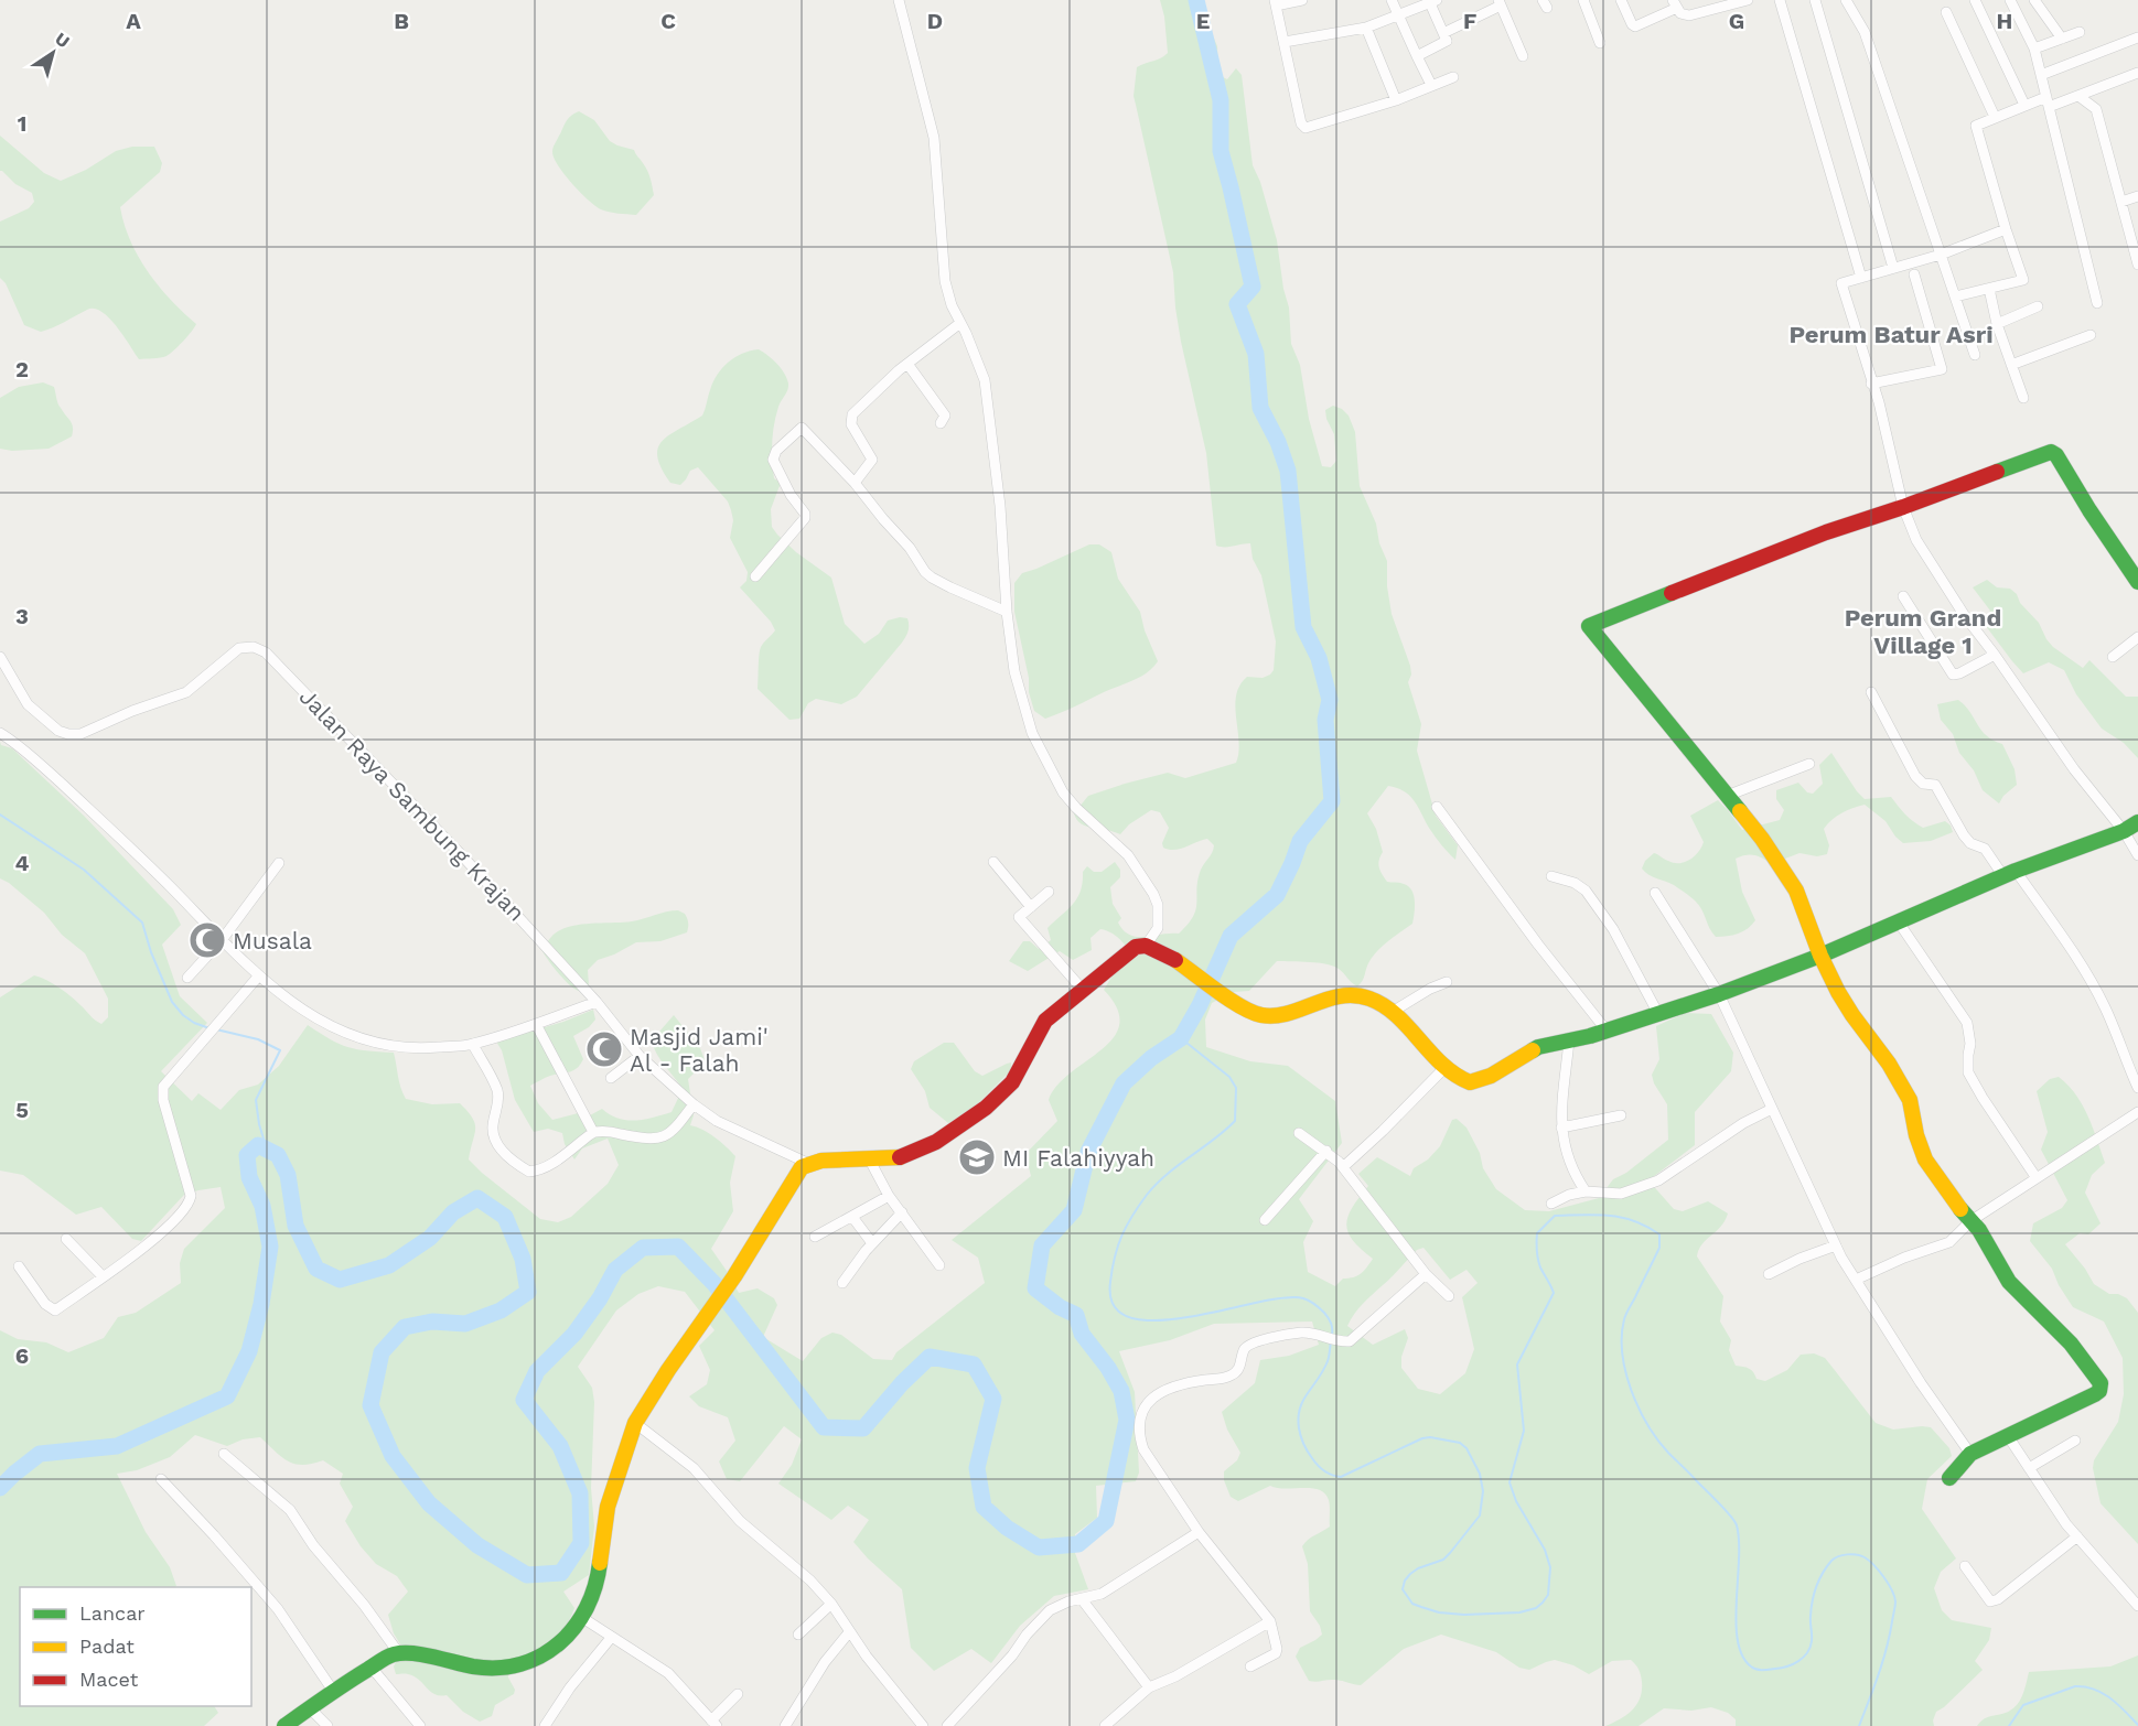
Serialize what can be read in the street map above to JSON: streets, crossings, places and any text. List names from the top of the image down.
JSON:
{
  "streets": {
    "street": ["Jalan Raya Sambung Krajan"]
  },
  "districts": ["Perum Batur Asri", "Perum Grand Village 1"],
  "places": {
    "mosque": ["Musala", "Masjid Jami' Al - Falah"],
    "school or university": ["MI Falahiyyah"]
  },
  "legend": ["Lancar", "Padat", "Macet"],
  "north": "top right",
  "grid": {
    "columns": [
      "A",
      "B",
      "C",
      "D",
      "E",
      "F",
      "G",
      "H"
    ],
    "rows": [
      "1",
      "2",
      "3",
      "4",
      "5",
      "6"
    ]
  }
}
